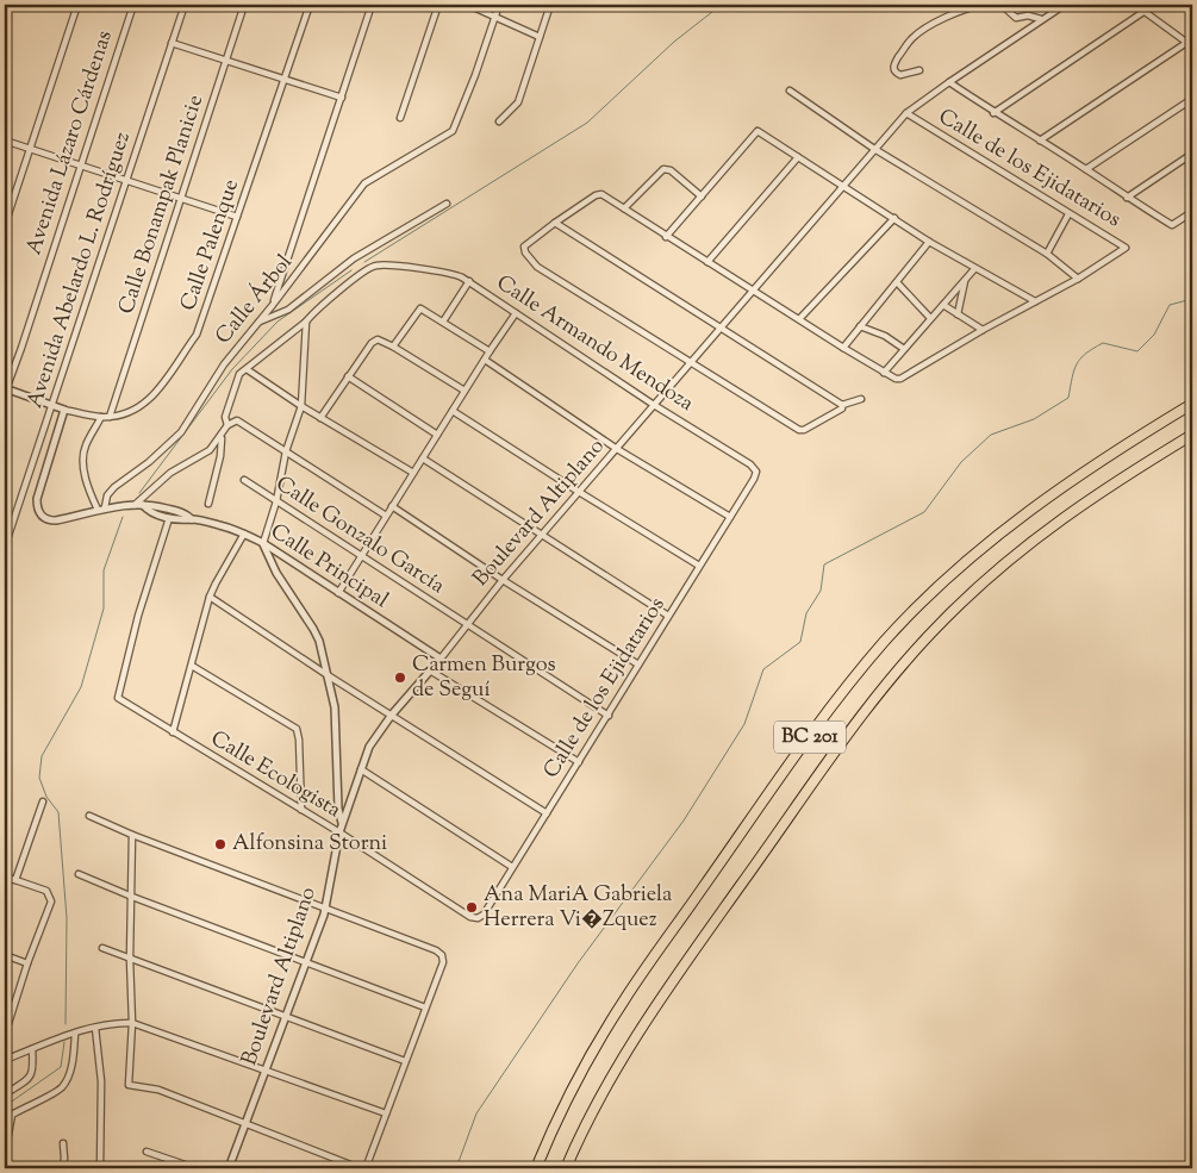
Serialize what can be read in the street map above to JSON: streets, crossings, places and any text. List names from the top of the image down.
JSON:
{
  "streets": {
    "highway": ["BC 201"],
    "street": [
      "Avenida Lázaro Cárdenas",
      "Calle de los Ejidatarios",
      "Calle Bonampak Planicie",
      "Calle Palenque",
      "Avenida Abelardo L. Rodríguez",
      "Calle Árbol",
      "Calle Armando Mendoza",
      "Boulevard Altiplano",
      "Calle Gonzalo García",
      "Calle Principal",
      "Calle Ecologista"
    ]
  },
  "crossings": [
    ["Calle de los Ejidatarios", "Calle Armando Mendoza"],
    ["Calle de los Ejidatarios", "Boulevard Altiplano"],
    ["Calle de los Ejidatarios", "Calle Gonzalo García"],
    ["Calle de los Ejidatarios", "Calle Ecologista"],
    ["Calle Bonampak Planicie", "Calle Palenque"],
    ["Calle Palenque", "Calle Principal"],
    ["Calle Árbol", "Calle Principal"],
    ["Calle Armando Mendoza", "Boulevard Altiplano"],
    ["Boulevard Altiplano", "Calle Gonzalo García"],
    ["Boulevard Altiplano", "Calle Principal"],
    ["Boulevard Altiplano", "Calle Ecologista"],
    ["Calle Principal", "Calle Ecologista"]
  ],
  "places": ["Carmen Burgos de Seguí", "Alfonsina Storni", "Ana MariA Gabriela Herrera Vi�Zquez"]
}
